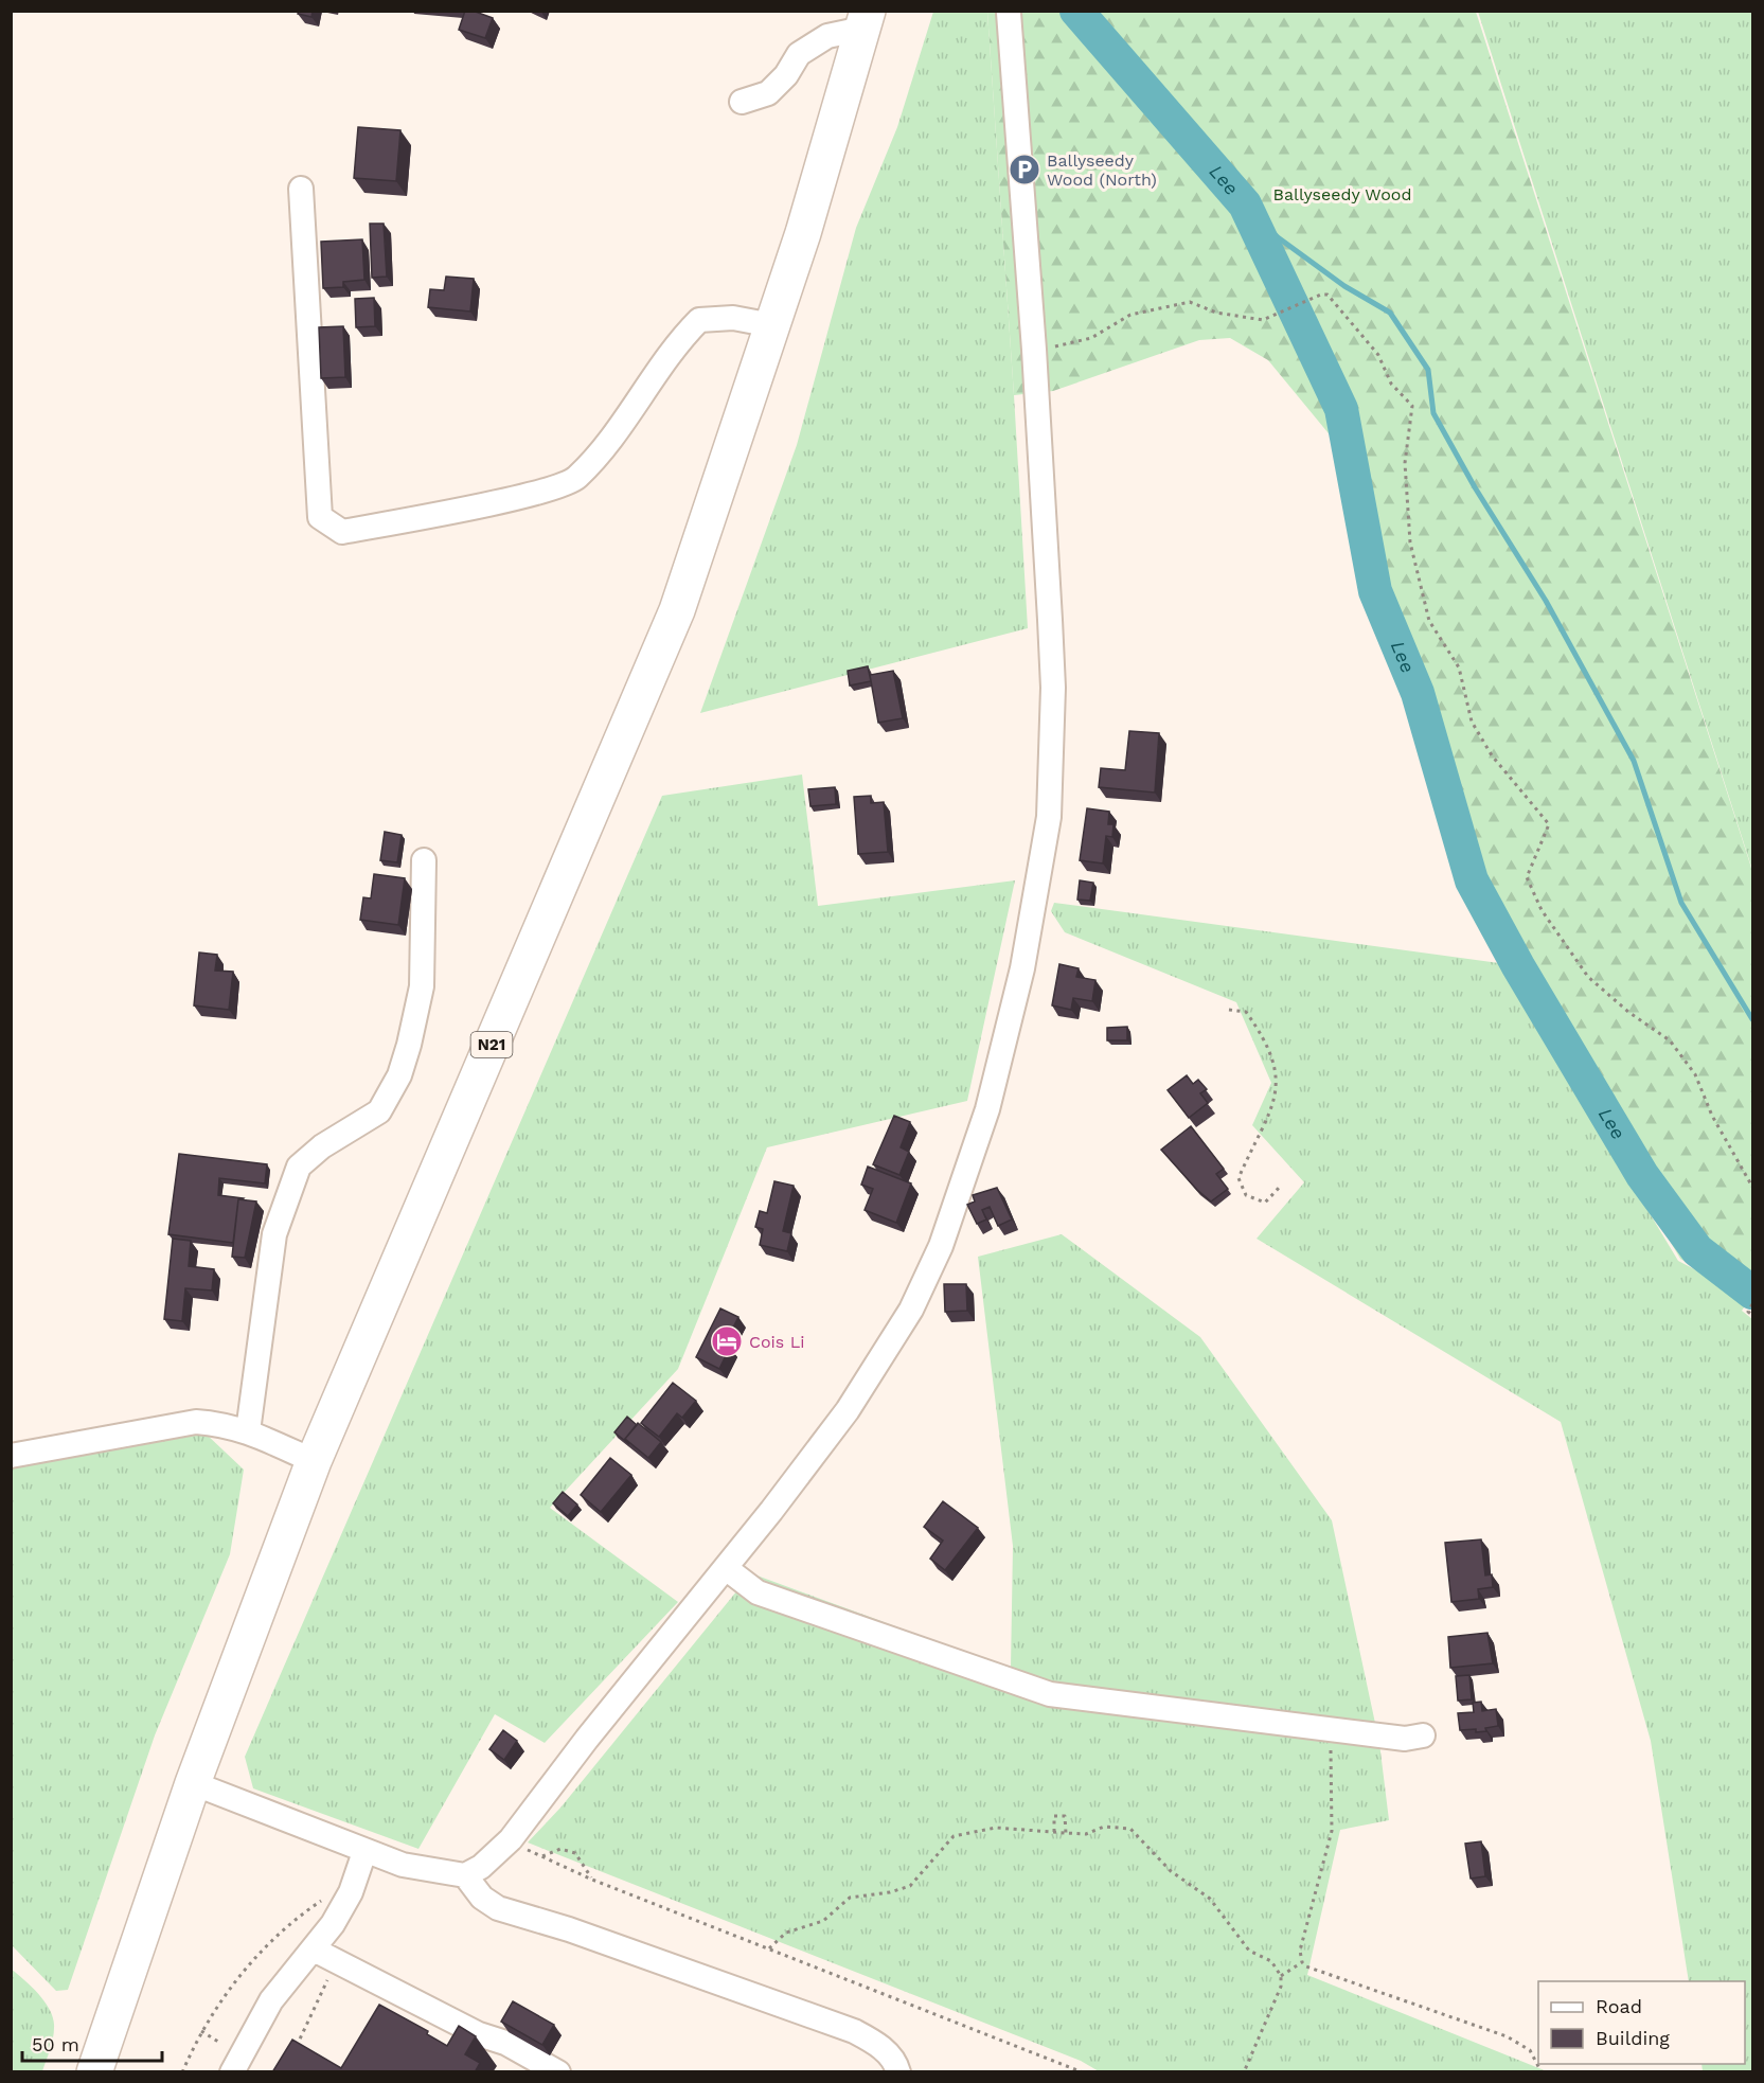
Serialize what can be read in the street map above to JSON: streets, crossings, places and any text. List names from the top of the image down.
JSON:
{
  "streets": {
    "highway": ["N21"]
  },
  "water": ["Lee"],
  "parks": ["Ballyseedy Wood"],
  "places": {
    "parking": ["Ballyseedy Wood (North)"],
    "hotel": ["Cois Li"]
  },
  "legend": ["Road", "Building"],
  "scale_bar": "50 m"
}
